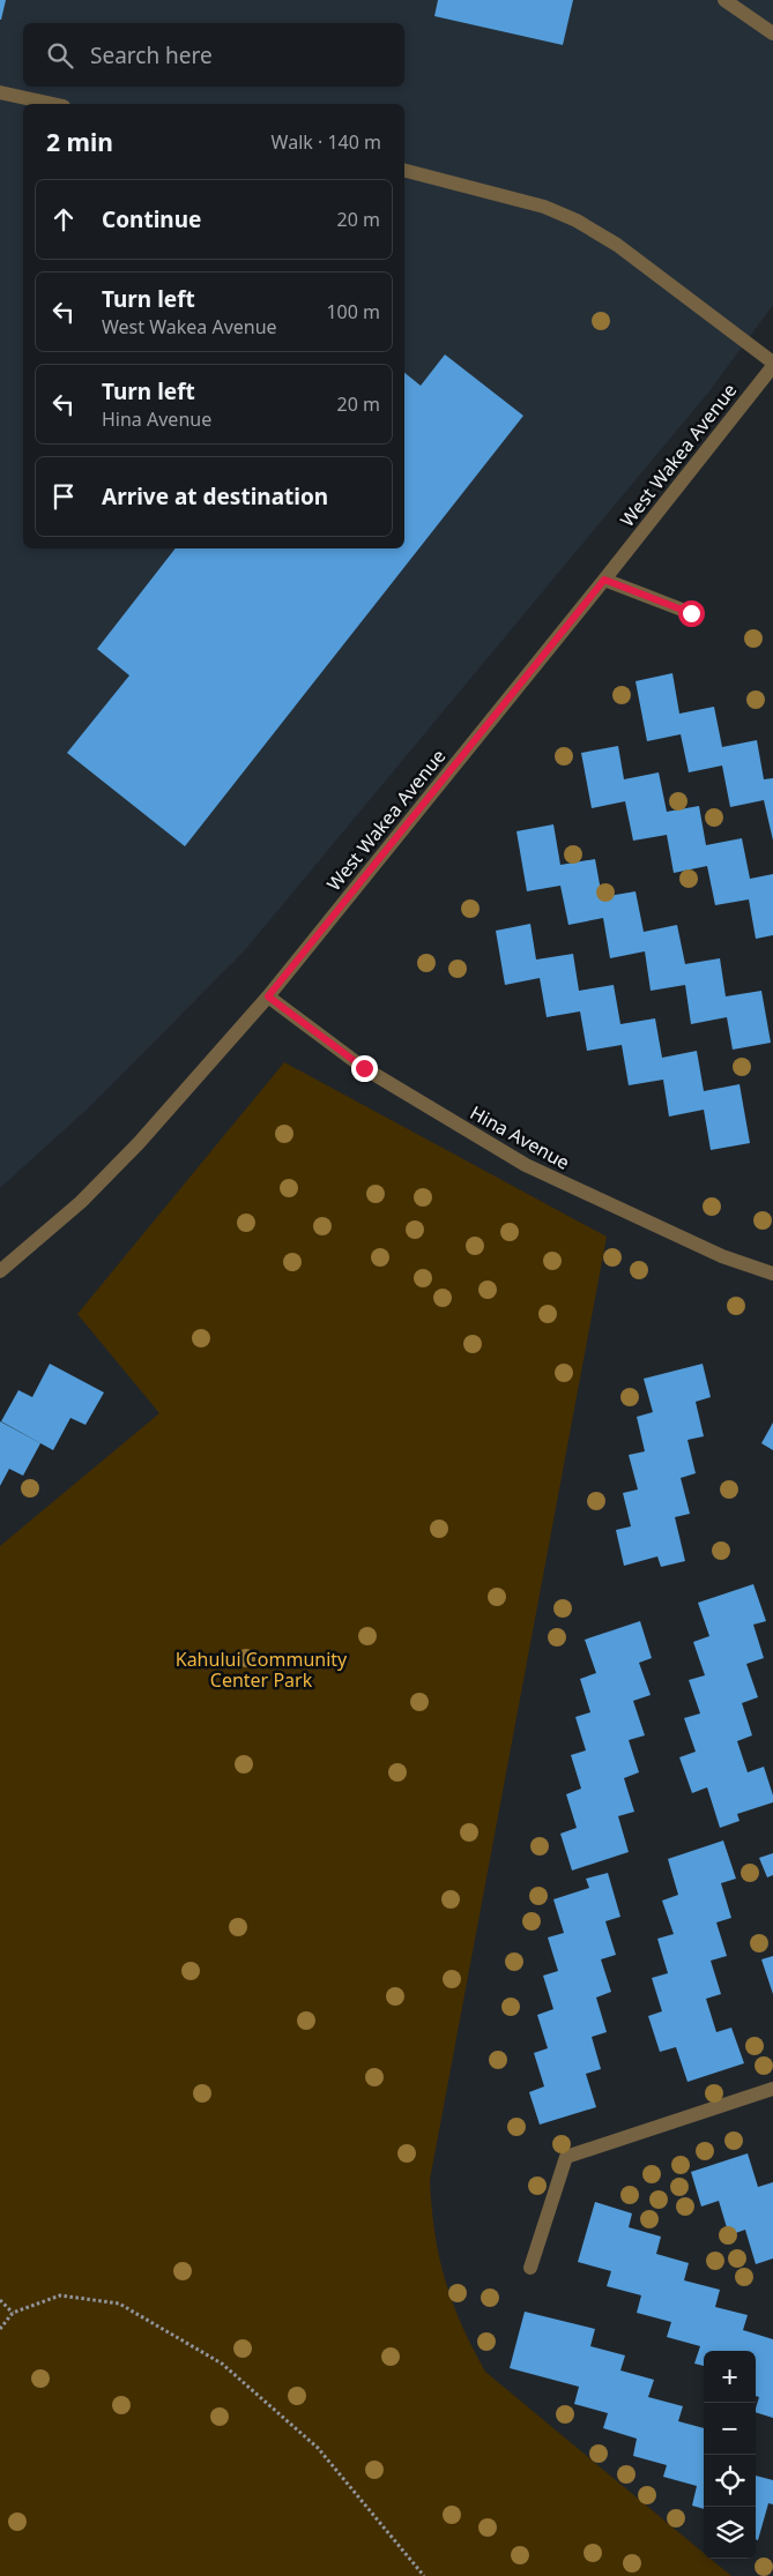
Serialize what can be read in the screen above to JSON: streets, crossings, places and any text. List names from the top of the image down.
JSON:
{
  "streets": {
    "street": ["West Wakea Avenue", "Hina Avenue"]
  },
  "crossings": [
    ["West Wakea Avenue", "Hina Avenue"]
  ],
  "parks": ["Kahului Community Center Park"],
  "page": {
    "search": "Search here",
    "heading": ["2 min", "Walk · 140 m"],
    "list": [
      ["Continue", "20 m"],
      ["Turn left", "West Wakea Avenue", "100 m"],
      ["Turn left", "Hina Avenue", "20 m"],
      "Arrive at destination"
    ],
    "map_buttons": ["+", "−"]
  }
}
